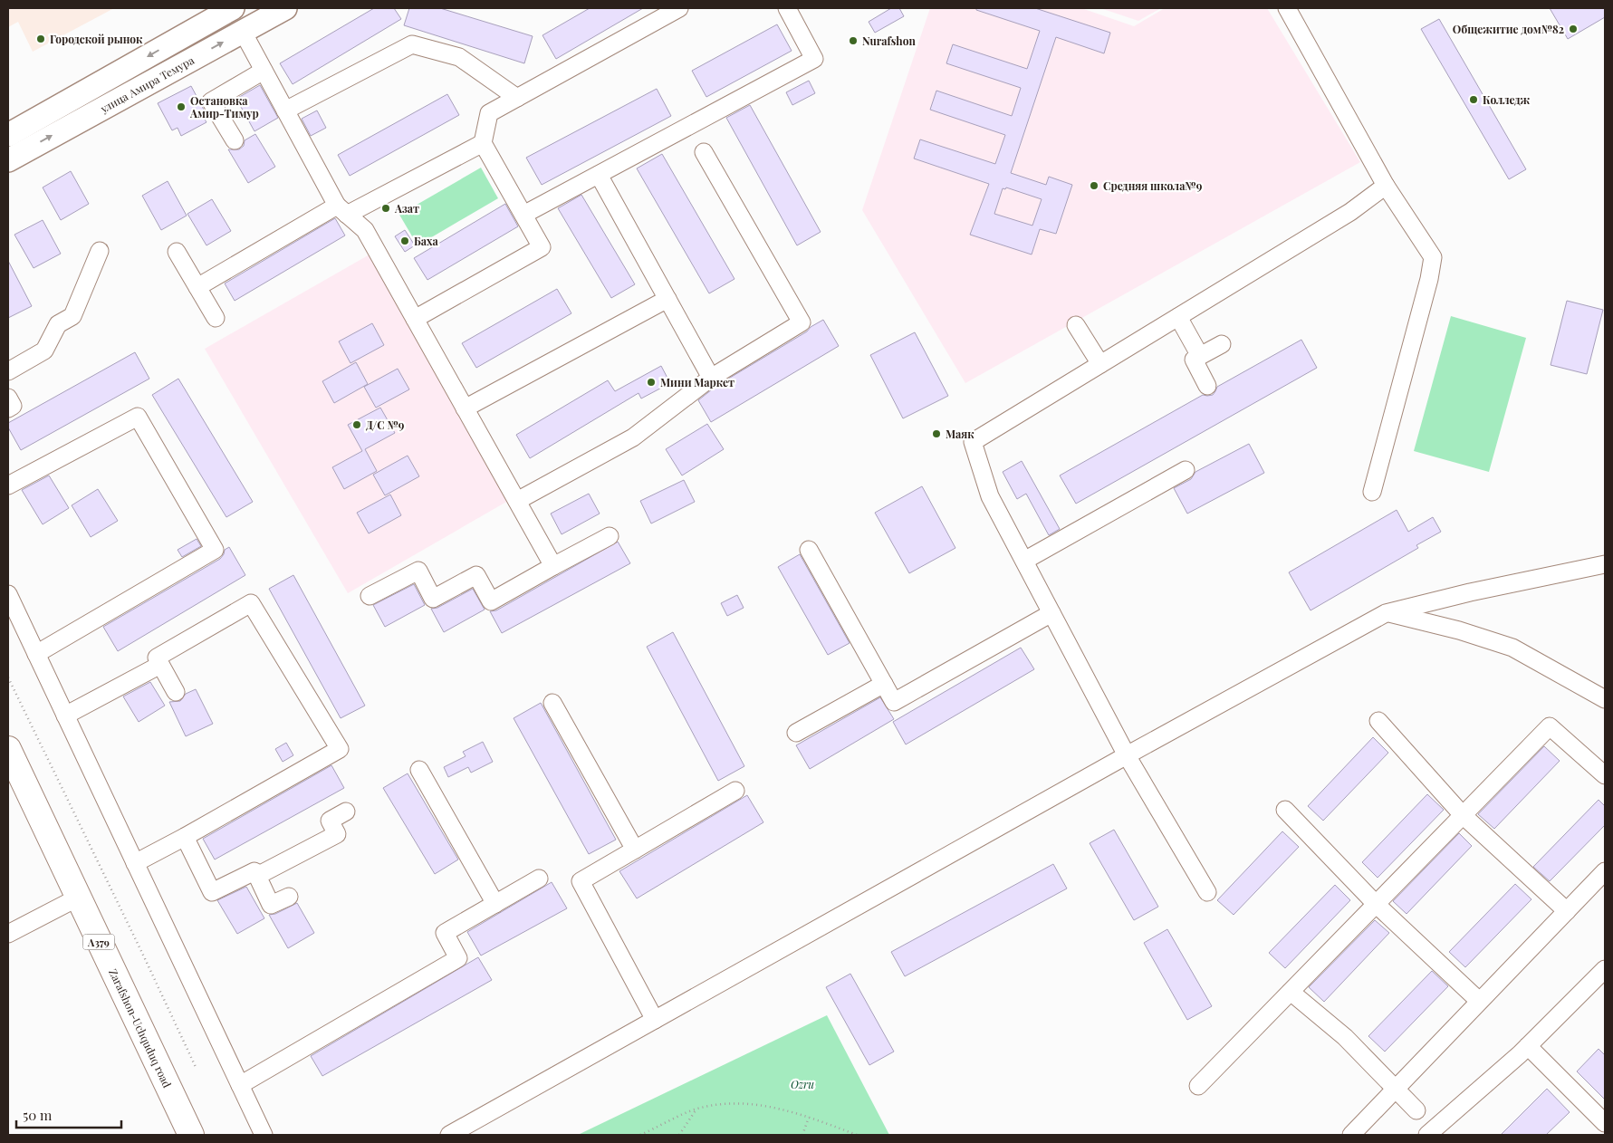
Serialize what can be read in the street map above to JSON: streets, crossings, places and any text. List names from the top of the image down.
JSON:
{
  "streets": {
    "highway": ["A379", "Zarafshon-Uchquduq road"],
    "main road": ["улица Амира Темура"]
  },
  "parks": ["Ozru"],
  "places": [
    "Общежитие дом№82",
    "Городской рынок",
    "Nurafshon",
    "Колледж",
    "Остановка Амир-Тимур",
    "Средняя школа№9",
    "Азат",
    "Баха",
    "Мини Маркет",
    "Д/С №9",
    "Маяк"
  ],
  "scale_bar": "50 m"
}
